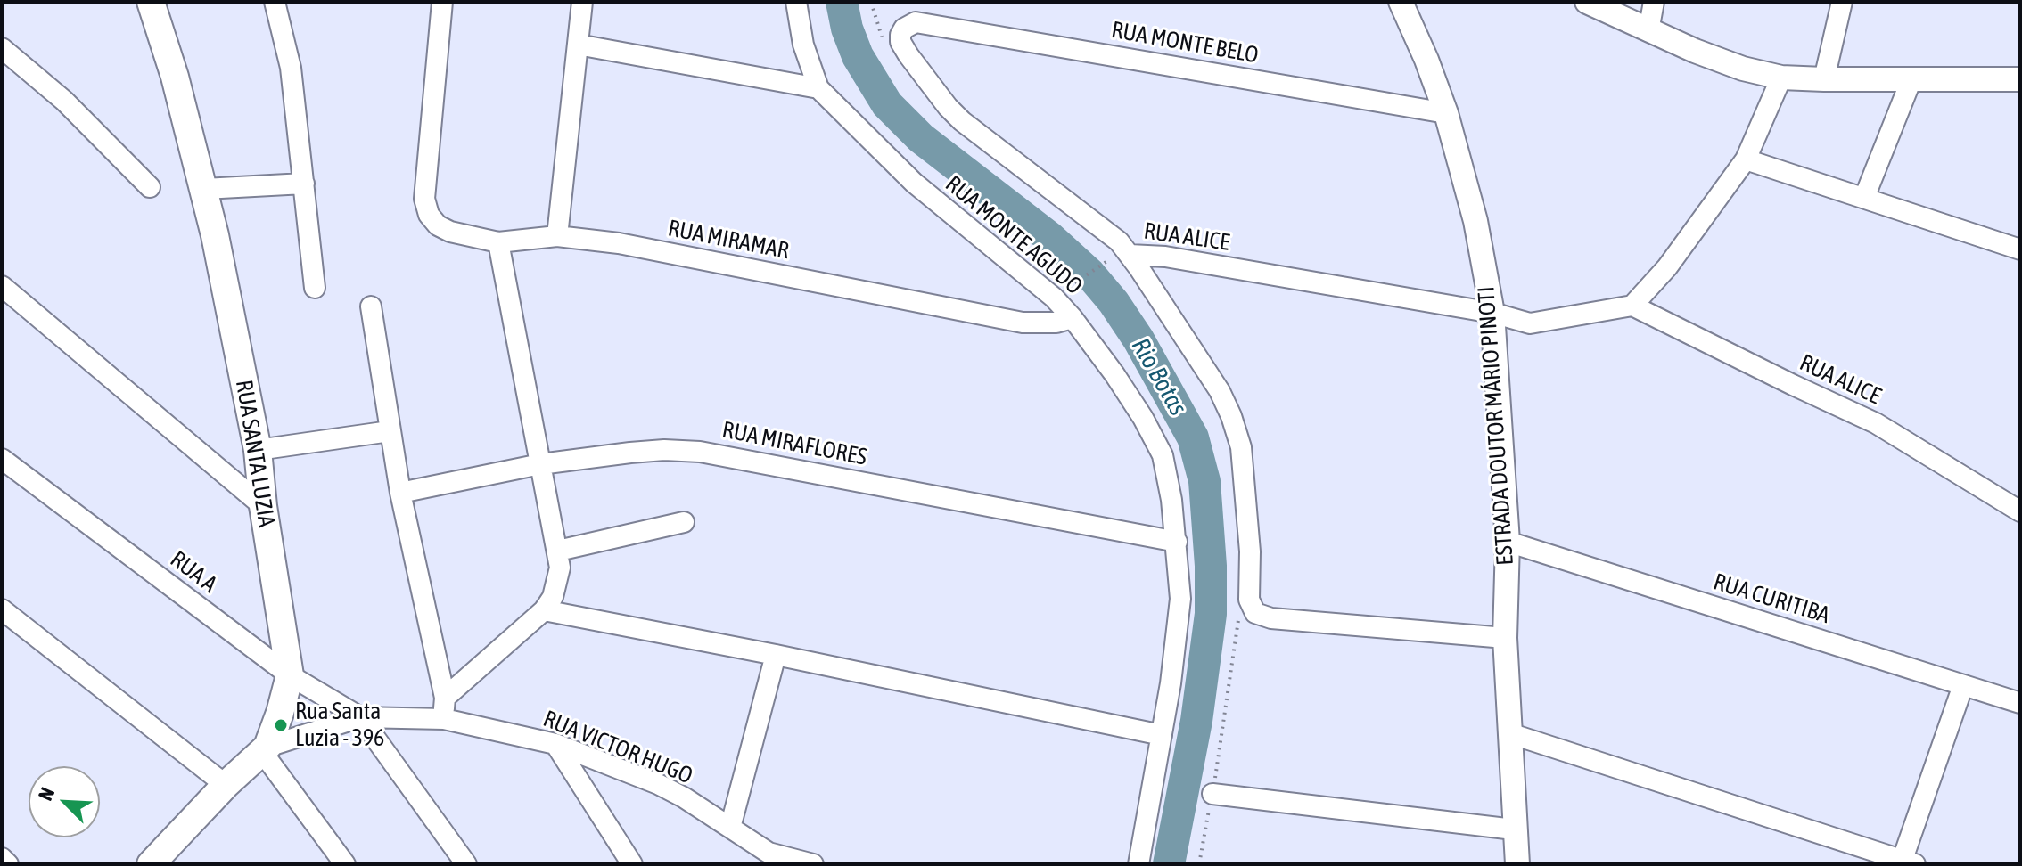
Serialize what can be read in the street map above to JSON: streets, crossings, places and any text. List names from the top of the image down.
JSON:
{
  "streets": {
    "main road": ["RUA SANTA LUZIA"],
    "street": [
      "RUA MONTE BELO",
      "RUA MONTE AGUDO",
      "RUA ALICE",
      "RUA MIRAMAR",
      "ESTRADA DOUTOR MÁRIO PINOTI",
      "RUA MIRAFLORES",
      "RUA A",
      "RUA CURITIBA",
      "RUA VICTOR HUGO"
    ]
  },
  "crossings": [
    ["RUA MONTE BELO", "RUA ALICE"],
    ["RUA MONTE BELO", "ESTRADA DOUTOR MÁRIO PINOTI"],
    ["RUA MONTE AGUDO", "RUA MIRAMAR"],
    ["RUA MONTE AGUDO", "RUA MIRAFLORES"],
    ["RUA ALICE", "ESTRADA DOUTOR MÁRIO PINOTI"],
    ["ESTRADA DOUTOR MÁRIO PINOTI", "RUA CURITIBA"],
    ["RUA SANTA LUZIA", "RUA A"],
    ["RUA SANTA LUZIA", "RUA VICTOR HUGO"],
    ["RUA A", "RUA VICTOR HUGO"]
  ],
  "water": ["Rio Botas"],
  "places": ["Rua Santa Luzia - 396"],
  "north": "top left"
}
